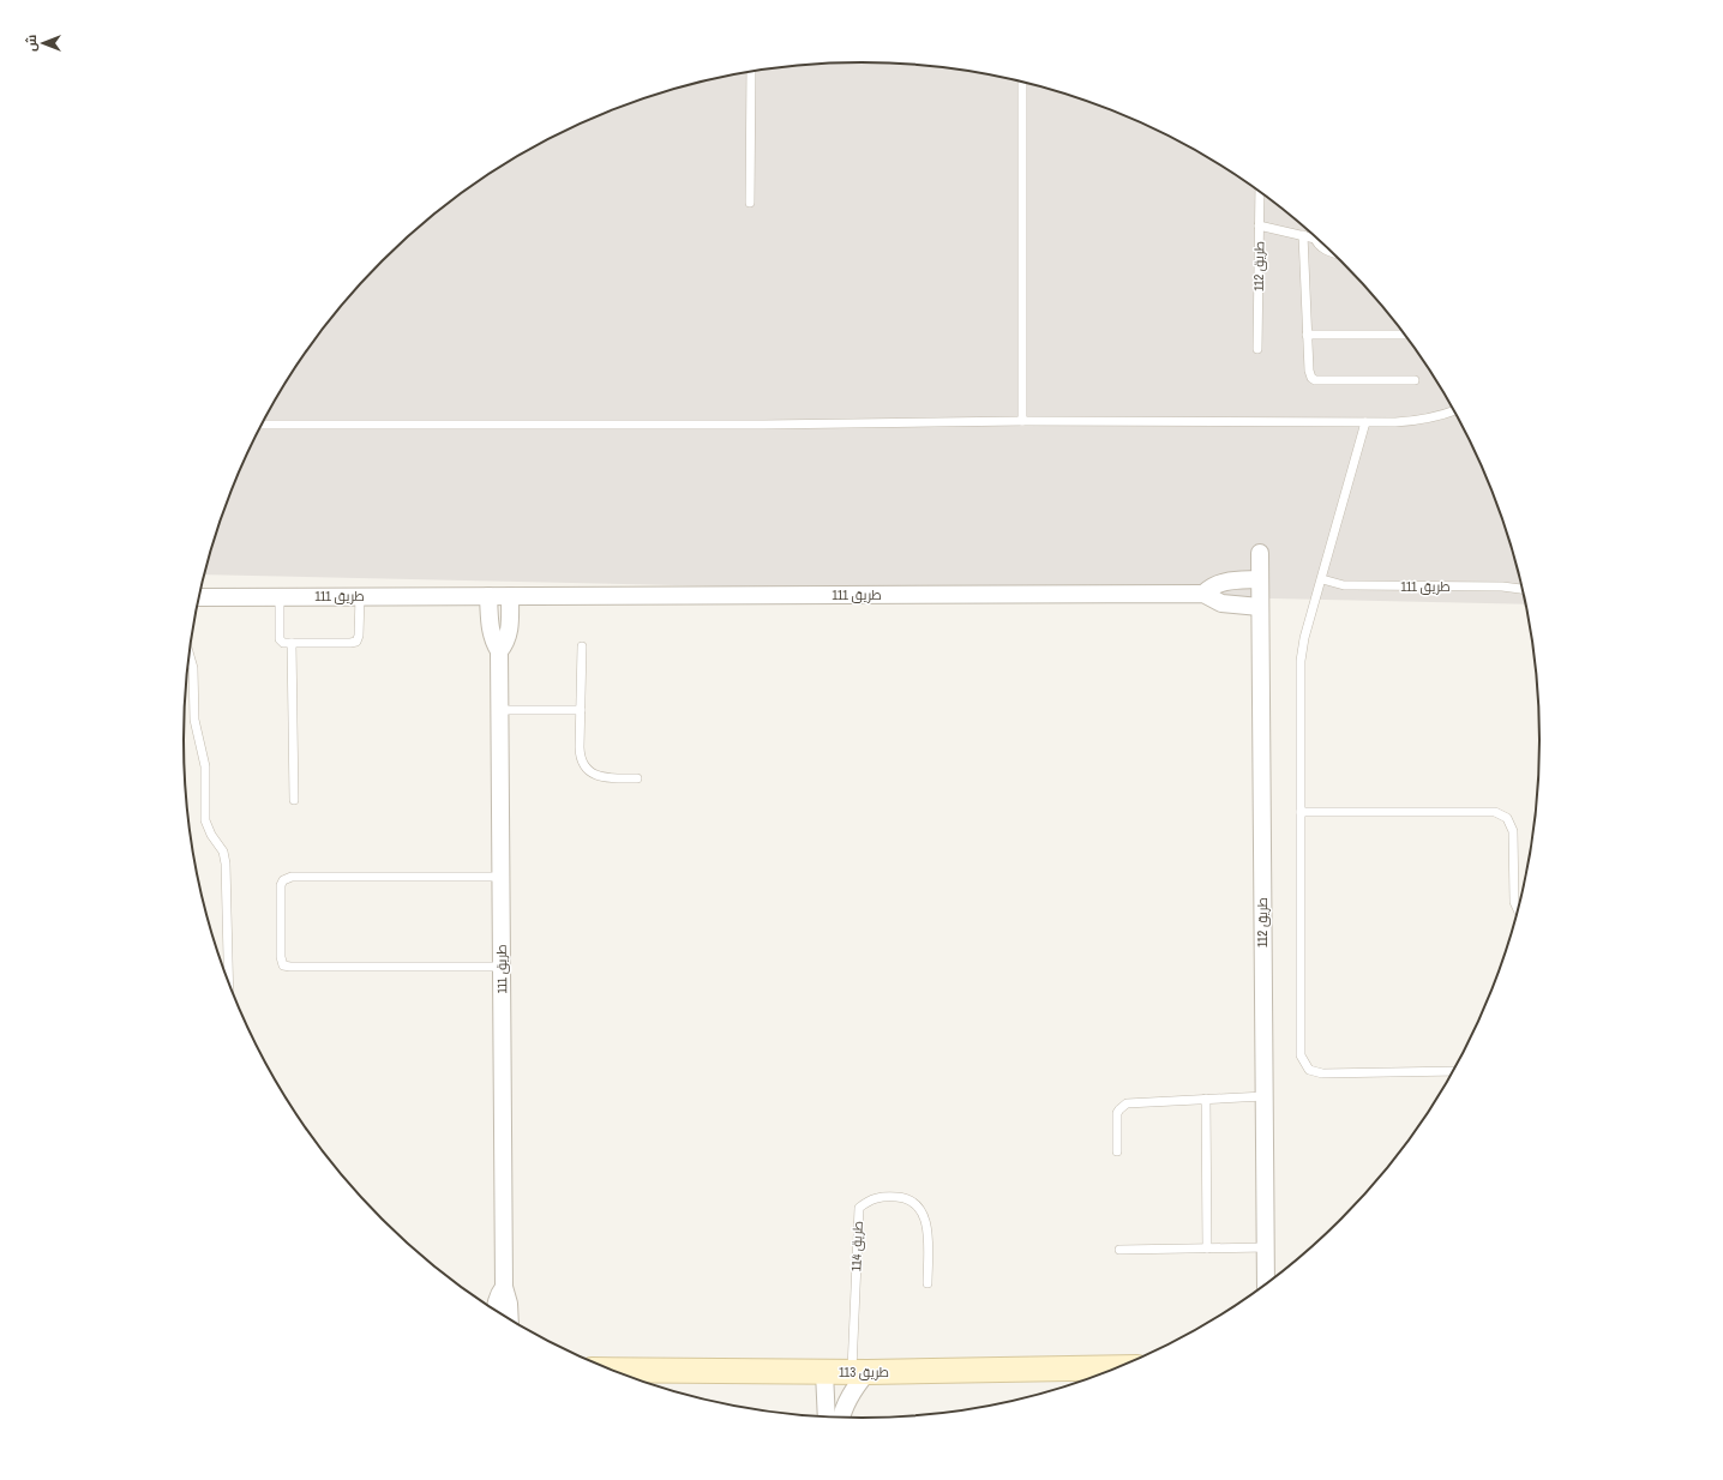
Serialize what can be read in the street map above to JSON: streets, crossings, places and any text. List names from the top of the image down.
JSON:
{
  "streets": {
    "street": ["طريق 112", "طريق 111", "طريق 113"],
    "lane": ["طريق 114"]
  },
  "crossings": [
    ["طريق 112", "طريق 111"],
    ["طريق 114", "طريق 113"]
  ],
  "north": "left"
}
